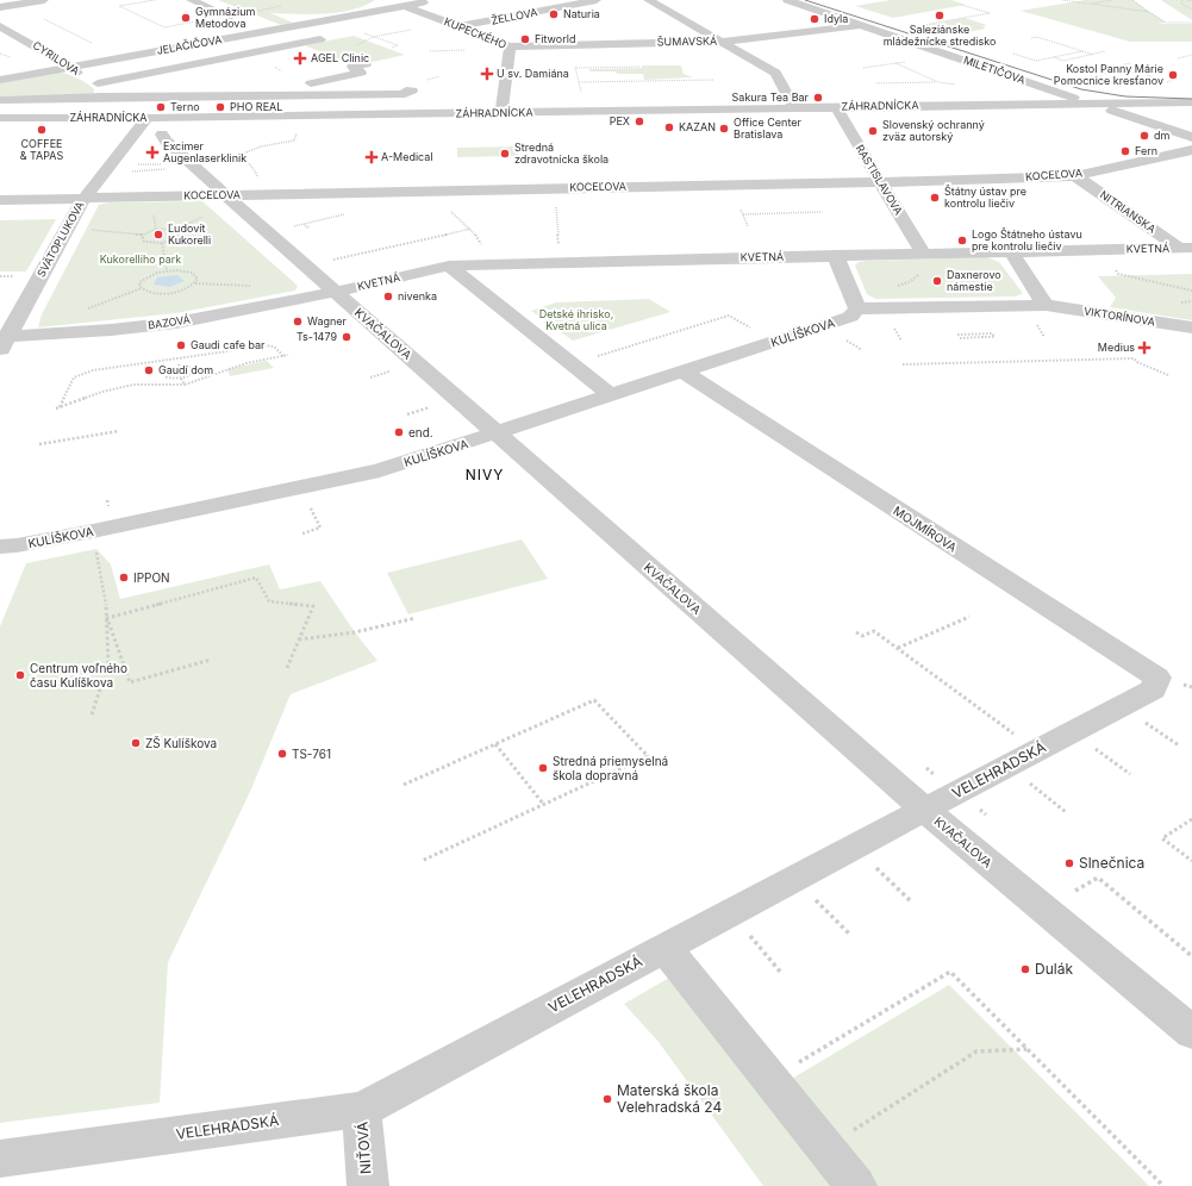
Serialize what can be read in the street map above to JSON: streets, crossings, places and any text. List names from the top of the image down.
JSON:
{
  "streets": {
    "street": [
      "ŽELLOVA",
      "KUPECKÉHO",
      "ŠUMAVSKÁ",
      "JELAČIČOVA",
      "CYRILOVA",
      "MILETIČOVA",
      "ZÁHRADNÍCKA",
      "KOCEĽOVA",
      "RASTISLAVOVA",
      "NITRIANSKA",
      "SVÄTOPLUKOVA",
      "KVETNÁ",
      "VIKTORÍNOVA",
      "BAZOVÁ",
      "KULÍŠKOVA",
      "KVAČALOVA",
      "MOJMÍROVA",
      "VELEHRADSKÁ",
      "NIŤOVÁ"
    ]
  },
  "crossings": [
    ["ŽELLOVA", "KUPECKÉHO"],
    ["KUPECKÉHO", "ŠUMAVSKÁ"],
    ["KUPECKÉHO", "JELAČIČOVA"],
    ["KUPECKÉHO", "ZÁHRADNÍCKA"],
    ["ŠUMAVSKÁ", "MILETIČOVA"],
    ["JELAČIČOVA", "CYRILOVA"],
    ["MILETIČOVA", "ZÁHRADNÍCKA"],
    ["ZÁHRADNÍCKA", "RASTISLAVOVA"],
    ["ZÁHRADNÍCKA", "SVÄTOPLUKOVA"],
    ["KOCEĽOVA", "RASTISLAVOVA"],
    ["KOCEĽOVA", "NITRIANSKA"],
    ["KOCEĽOVA", "SVÄTOPLUKOVA"],
    ["KOCEĽOVA", "KVAČALOVA"],
    ["RASTISLAVOVA", "KVETNÁ"],
    ["NITRIANSKA", "KVETNÁ"],
    ["SVÄTOPLUKOVA", "BAZOVÁ"],
    ["KVETNÁ", "BAZOVÁ"],
    ["KVETNÁ", "KVAČALOVA"],
    ["BAZOVÁ", "KVAČALOVA"],
    ["KULÍŠKOVA", "KVAČALOVA"],
    ["KULÍŠKOVA", "MOJMÍROVA"],
    ["KVAČALOVA", "VELEHRADSKÁ"],
    ["MOJMÍROVA", "VELEHRADSKÁ"],
    ["VELEHRADSKÁ", "NIŤOVÁ"]
  ],
  "districts": ["NIVY"],
  "parks": ["Kukorelliho park", "Detské ihrisko, Kvetná ulica"],
  "places": {
    "other": [
      "Naturia",
      "Saleziánske mládežnícke stredisko",
      "Gymnázium Metodova",
      "Idyla",
      "Fitworld",
      "Kostol Panny Márie Pomocnice kresťanov",
      "Sakura Tea Bar",
      "Terno",
      "PHO REAL",
      "PEX",
      "KAZAN",
      "Office Center Bratislava",
      "COFFEE & TAPAS",
      "Slovenský ochranný zväz autorský",
      "dm",
      "Fern",
      "Stredná zdravotnícka škola",
      "Štátny ústav pre kontrolu liečiv",
      "Ľudovít Kukorelli",
      "Logo Štátneho ústavu pre kontrolu liečiv",
      "Daxnerovo námestie",
      "nivenka",
      "Wagner",
      "Ts-1479",
      "Gaudi cafe bar",
      "Gaudí dom",
      "end.",
      "IPPON",
      "Centrum voľného času Kulíškova",
      "ZŠ Kulíškova",
      "TS-761",
      "Stredná priemyselná škola dopravná",
      "Slnečnica",
      "Dulák",
      "Materská škola Velehradská 24"
    ],
    "health": [
      "AGEL Clinic",
      "U sv. Damiána",
      "Excimer Augenlaserklinik",
      "A-Medical",
      "Medius"
    ]
  }
}
